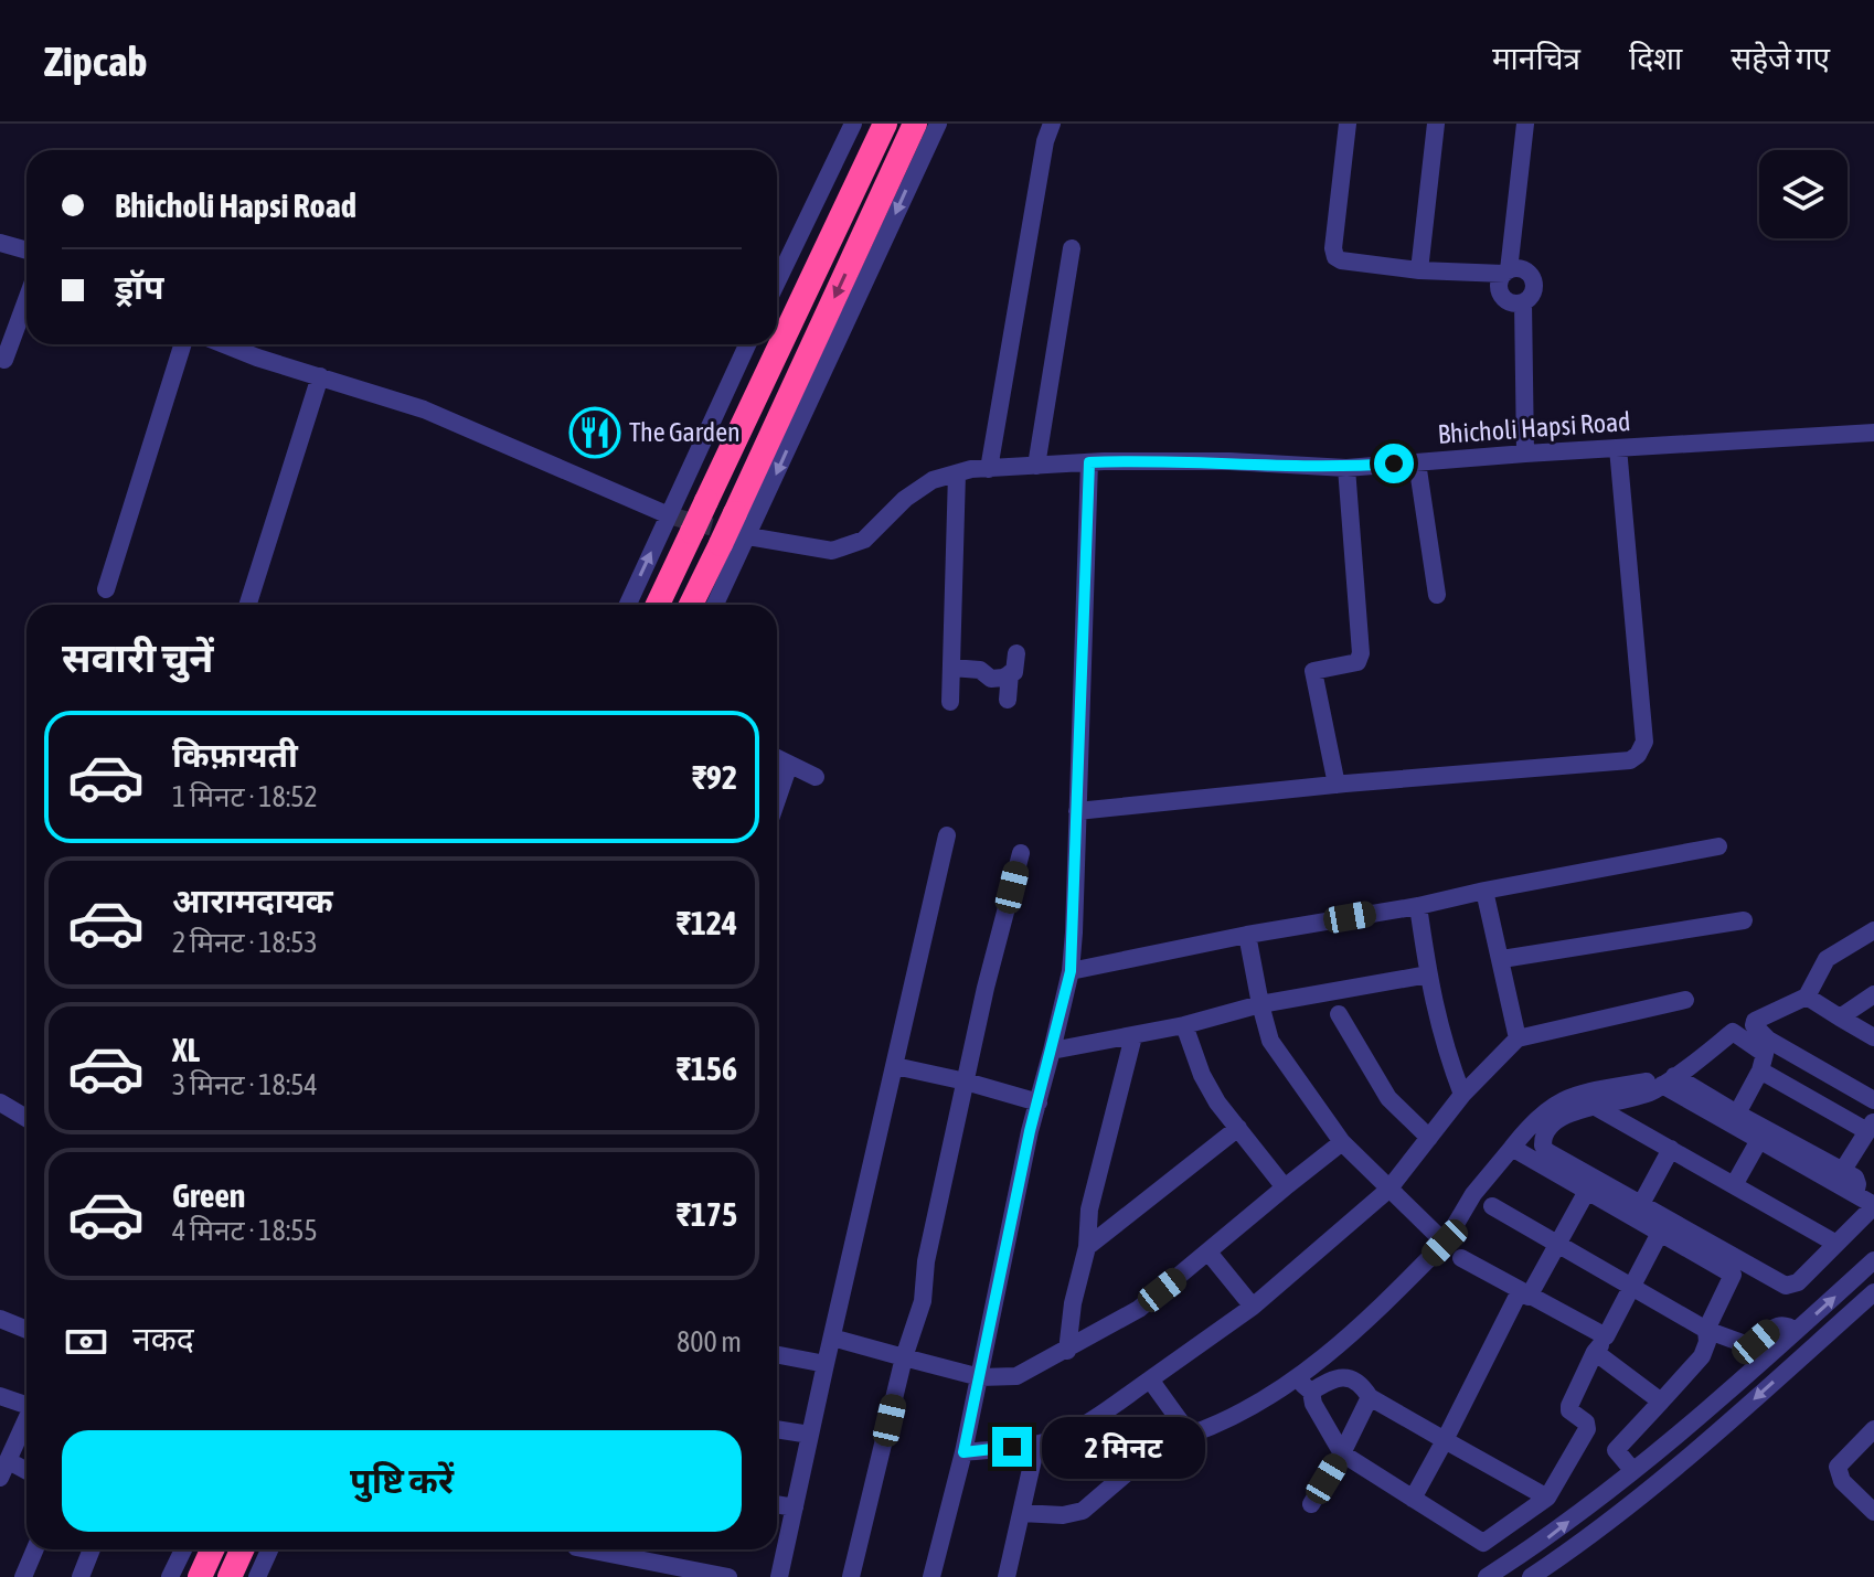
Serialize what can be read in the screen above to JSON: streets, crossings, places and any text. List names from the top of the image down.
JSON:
{
  "streets": {
    "street": ["Bhicholi Hapsi Road"]
  },
  "places": {
    "restaurant": ["The Garden"]
  },
  "page": {
    "header": "Zipcab",
    "nav": ["मानचित्र", "दिशा", "सहेजे गए"],
    "banner": ["Bhicholi Hapsi Road", "ड्रॉप"],
    "heading": "सवारी चुनें",
    "list": [
      {
        "name": "किफ़ायती",
        "note": "1 मिनट · 18:52",
        "value": "₹92"
      },
      {
        "name": "आरामदायक",
        "note": "2 मिनट · 18:53",
        "value": "₹124"
      },
      {
        "name": "XL",
        "note": "3 मिनट · 18:54",
        "value": "₹156"
      },
      {
        "name": "Green",
        "note": "4 मिनट · 18:55",
        "value": "₹175"
      }
    ],
    "pay": ["नकद", "800 m"],
    "buttons": "पुष्टि करें",
    "bubble": "2 मिनट"
  }
}
